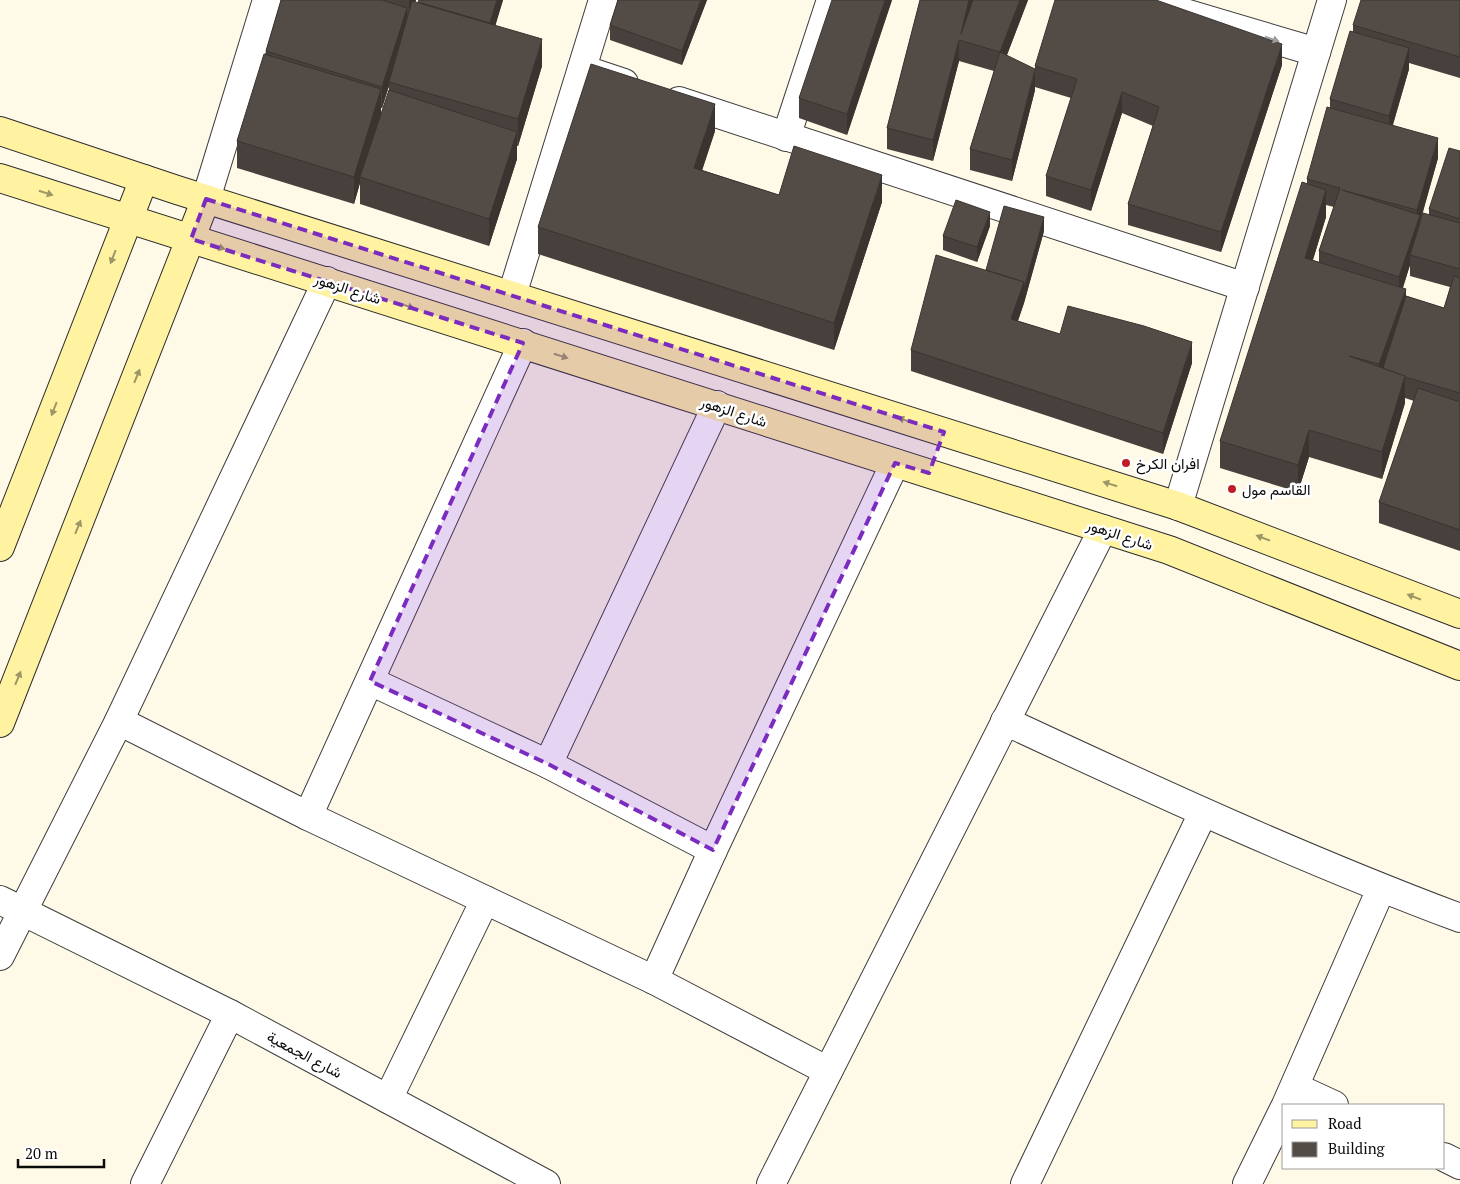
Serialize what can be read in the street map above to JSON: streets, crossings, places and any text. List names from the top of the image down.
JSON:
{
  "streets": {
    "main road": ["شارع الزهور"],
    "street": ["شارع الجمعية"]
  },
  "places": ["افران الكرخ", "القاسم مول"],
  "legend": ["Road", "Building"],
  "scale_bar": "20 m"
}
